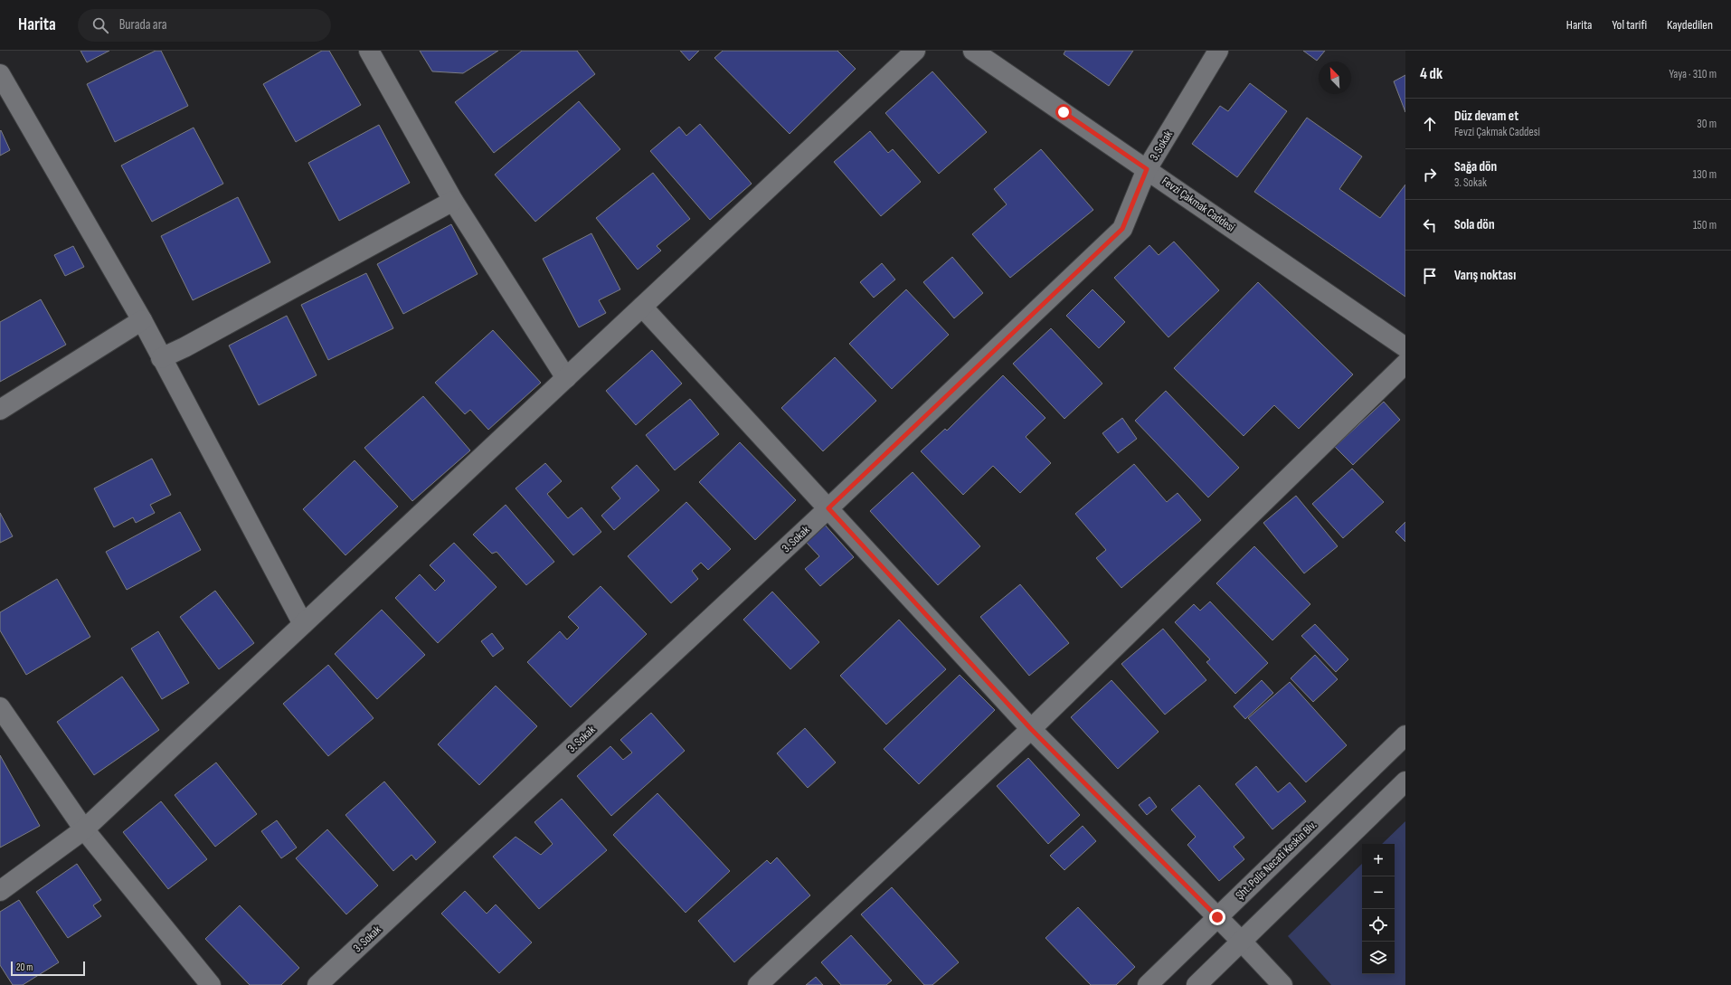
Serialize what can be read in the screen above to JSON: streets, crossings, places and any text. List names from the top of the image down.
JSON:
{
  "streets": {
    "street": ["3. Sokak", "Fevzi Çakmak Caddesi", "Şht. Polis Necati Keskin Blv."]
  },
  "crossings": [
    ["3. Sokak", "Fevzi Çakmak Caddesi"]
  ],
  "scale_bar": "20 m",
  "north": "top left",
  "page": {
    "header": "Harita",
    "search": "Burada ara",
    "nav": ["Harita", "Yol tarifi", "Kaydedilen"],
    "heading": ["4 dk", "Yaya · 310 m"],
    "list": [
      ["Düz devam et", "Fevzi Çakmak Caddesi", "30 m"],
      ["Sağa dön", "3. Sokak", "130 m"],
      ["Sola dön", "150 m"],
      "Varış noktası"
    ],
    "map_buttons": ["+", "−"],
    "scale": "20 m"
  }
}
